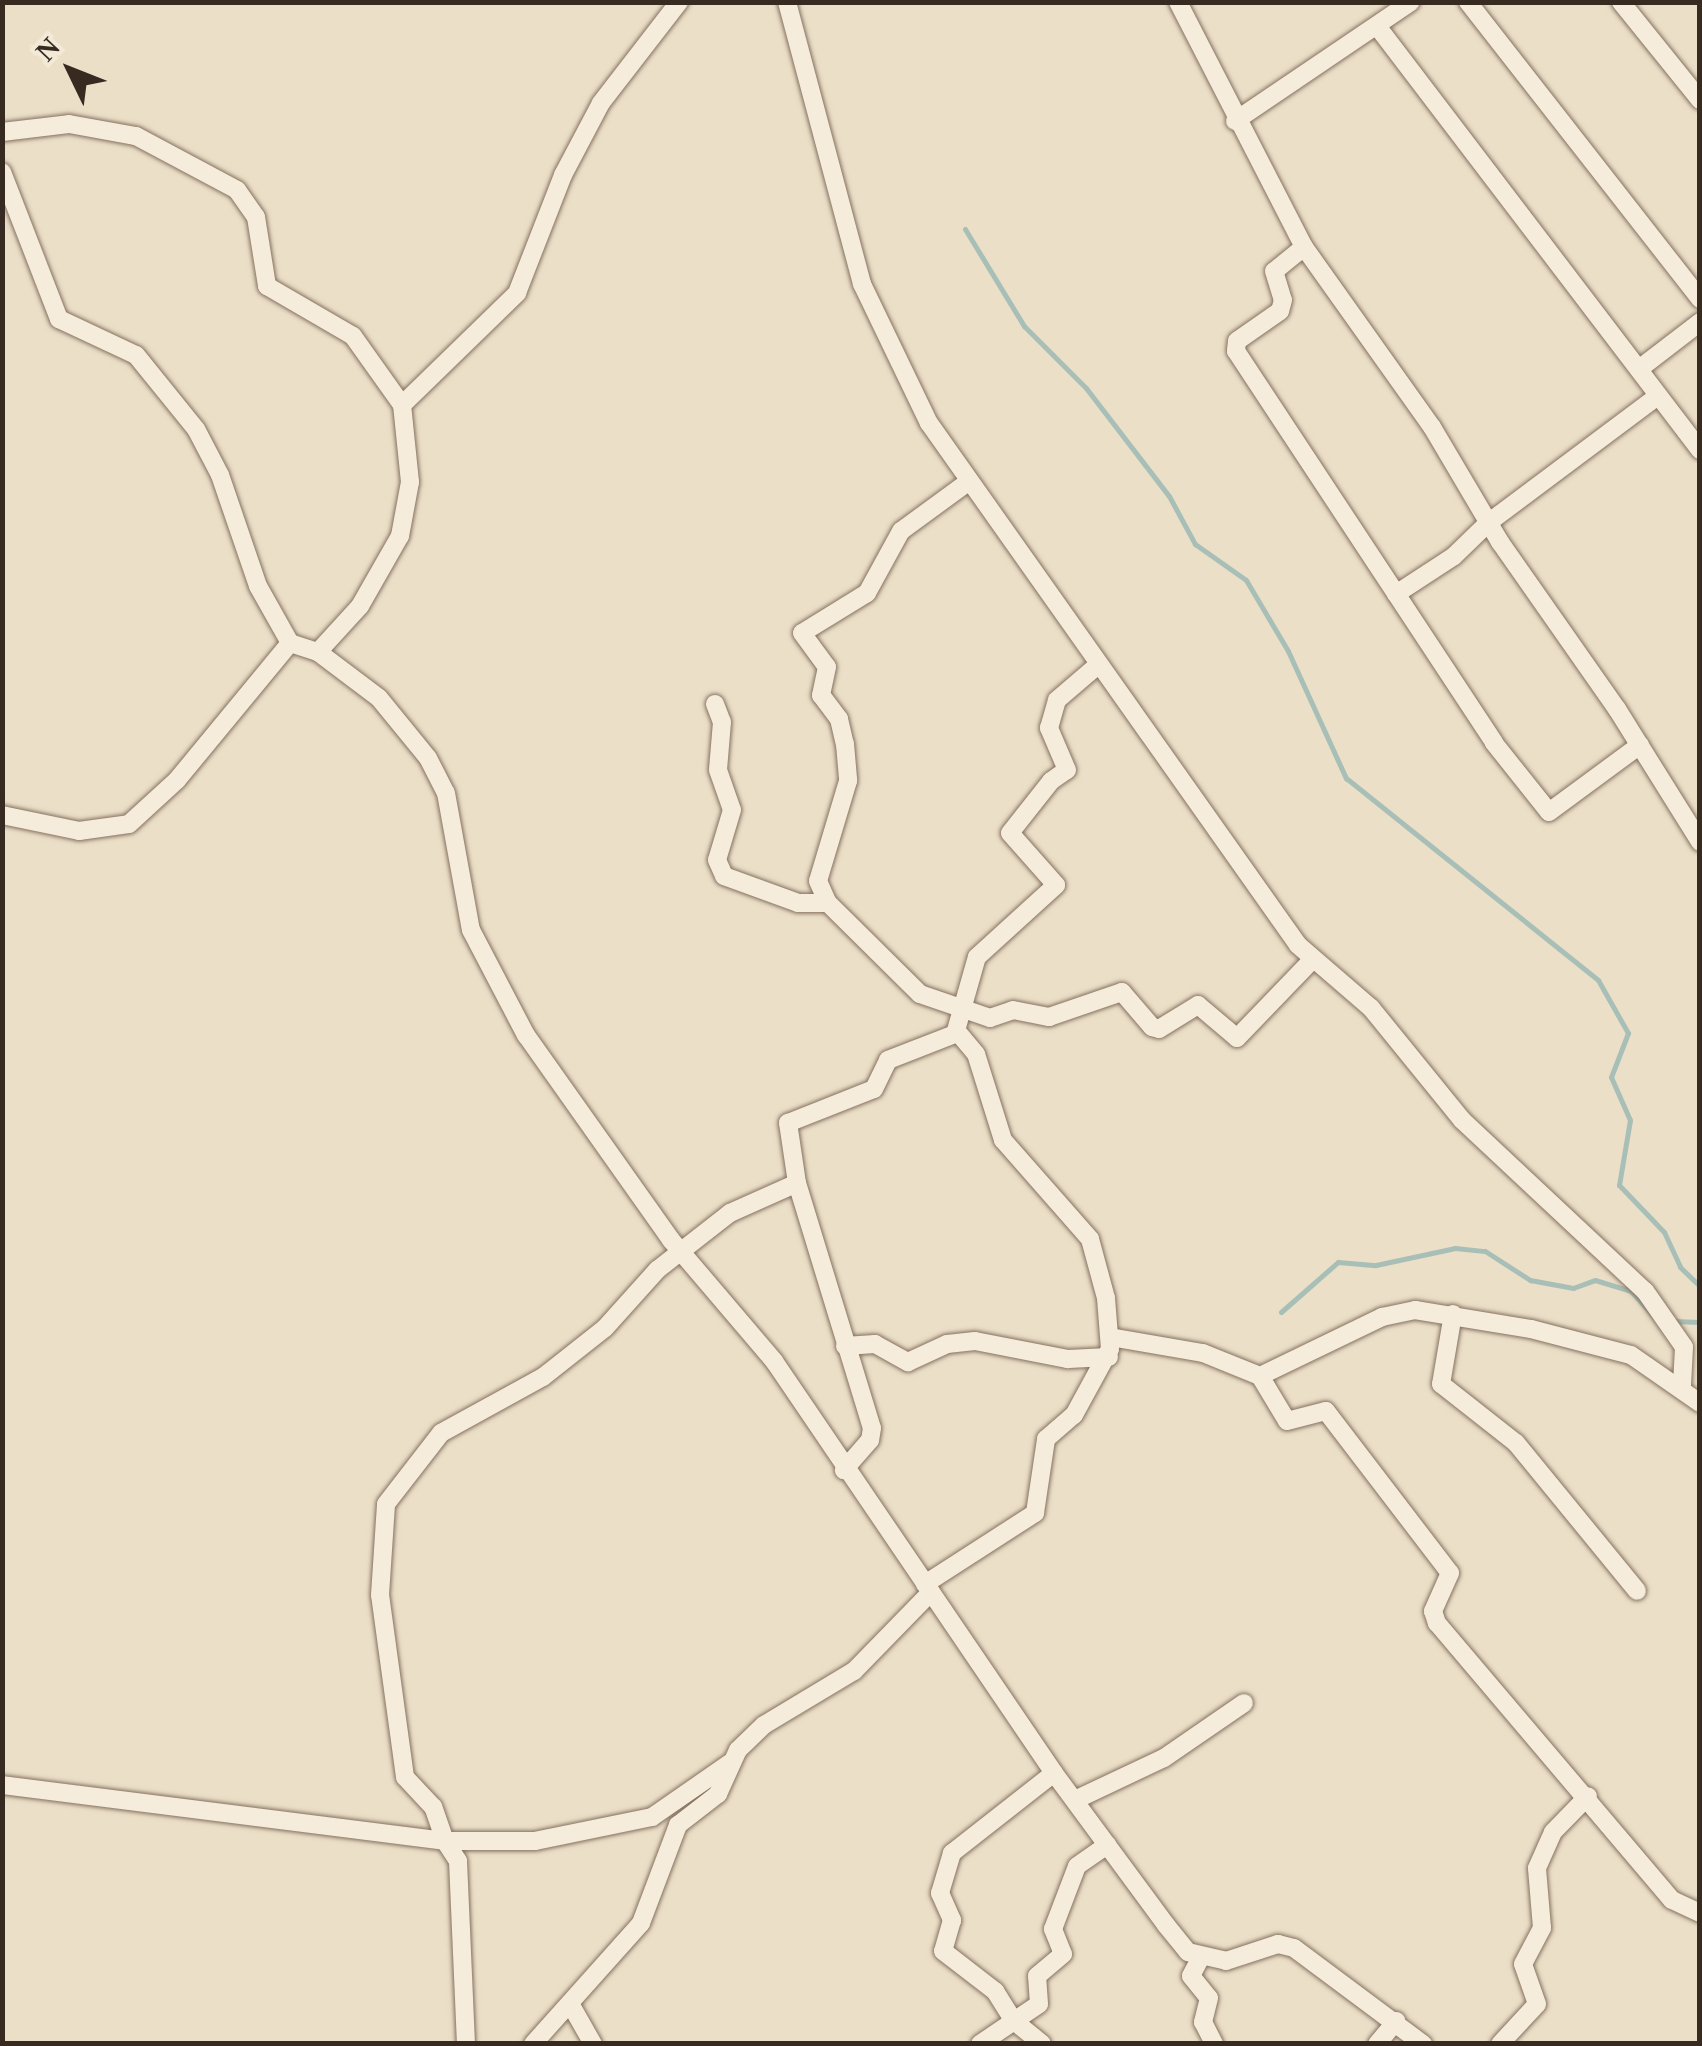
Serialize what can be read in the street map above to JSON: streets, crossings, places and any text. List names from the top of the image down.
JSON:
{
  "north": "top left"
}
